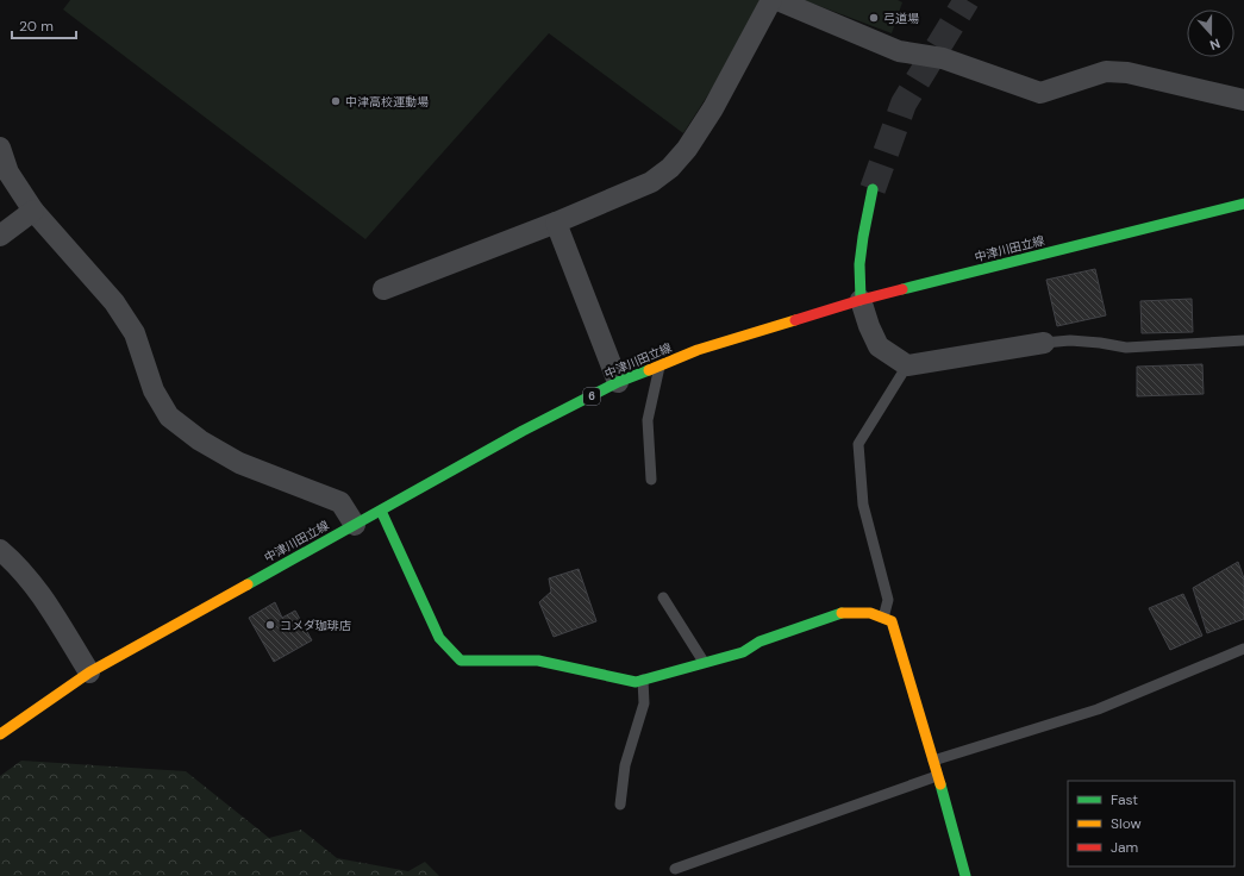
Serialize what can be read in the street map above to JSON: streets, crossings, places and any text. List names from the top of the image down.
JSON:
{
  "streets": {
    "main road": ["中津川田立線", "6"]
  },
  "places": ["弓道場", "中津高校運動場", "コメダ珈琲店"],
  "legend": ["Fast", "Slow", "Jam"],
  "scale_bar": "20 m",
  "north": "bottom"
}
